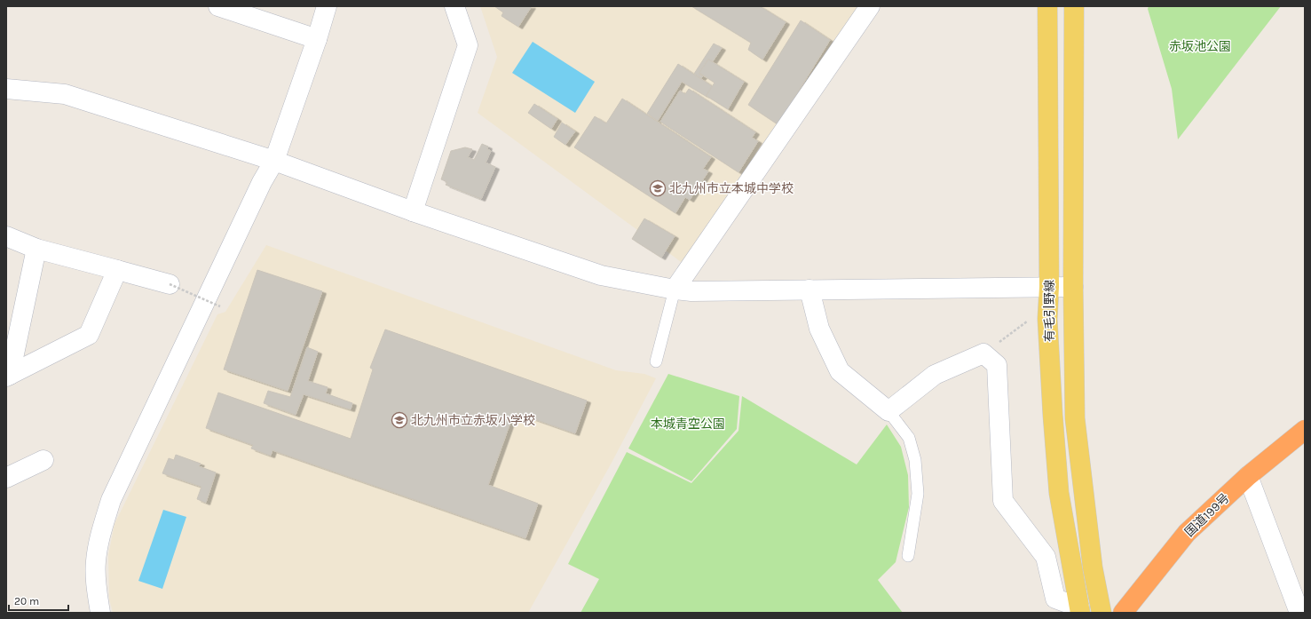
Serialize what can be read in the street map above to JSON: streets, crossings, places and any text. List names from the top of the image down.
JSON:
{
  "streets": {
    "highway": ["国道199号"],
    "main road": ["有毛引野線"]
  },
  "parks": ["赤坂池公園", "本城青空公園"],
  "places": {
    "school or university": ["北九州市立本城中学校", "北九州市立赤坂小学校"]
  },
  "scale_bar": "20 m"
}
